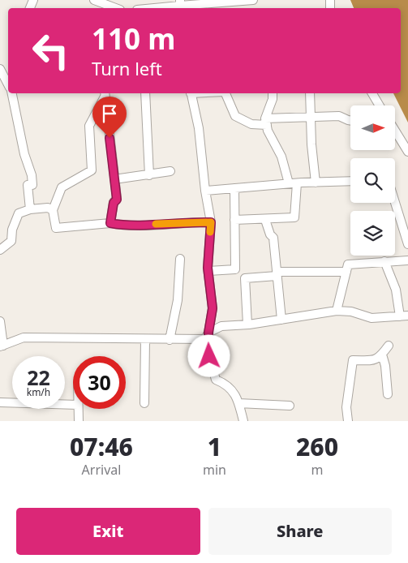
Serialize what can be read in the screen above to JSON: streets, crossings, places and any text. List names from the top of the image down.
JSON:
{
  "north": "right",
  "page": {
    "turn": ["110 m", "Turn left"],
    "speed": "22 km/h",
    "limit": "30",
    "eta": [
      "07:46",
      "Arrival",
      "1",
      "min",
      "260",
      "m"
    ],
    "buttons": ["Exit", "Share"]
  }
}
